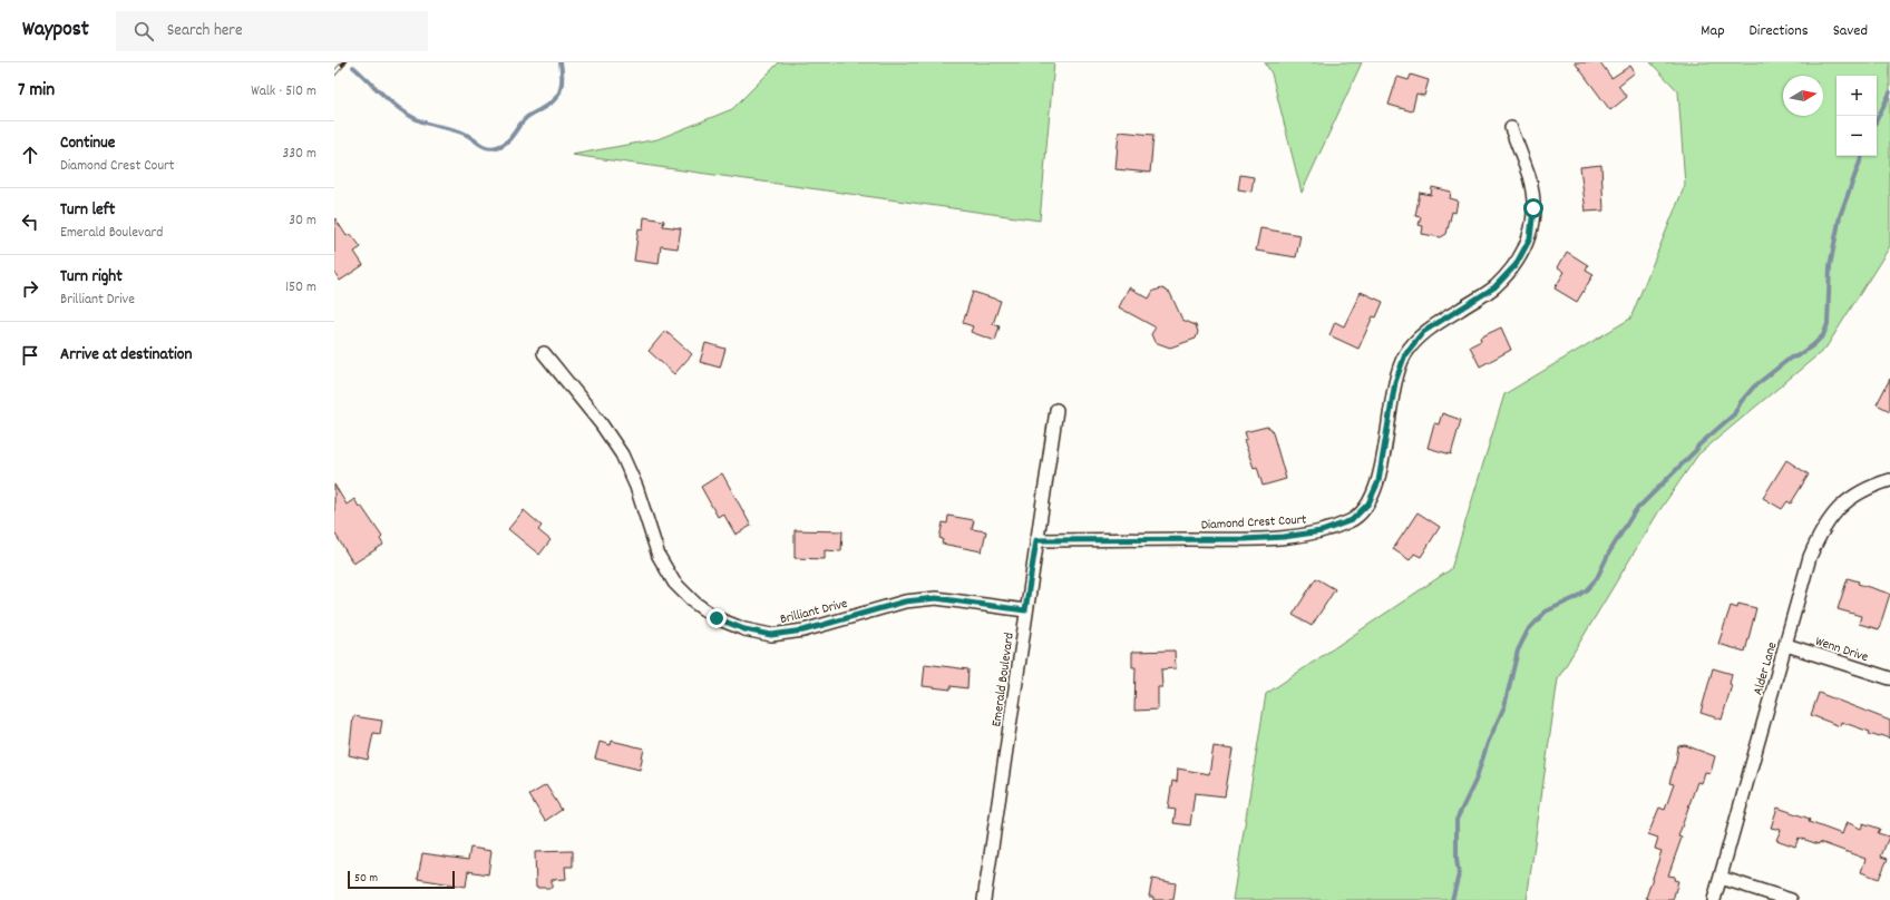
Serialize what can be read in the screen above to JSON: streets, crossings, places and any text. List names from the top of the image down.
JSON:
{
  "streets": {
    "street": [
      "Diamond Crest Court",
      "Brilliant Drive",
      "Wenn Drive",
      "Alder Lane",
      "Emerald Boulevard"
    ]
  },
  "crossings": [
    ["Diamond Crest Court", "Emerald Boulevard"],
    ["Brilliant Drive", "Emerald Boulevard"],
    ["Wenn Drive", "Alder Lane"]
  ],
  "scale_bar": "50 m",
  "north": "right",
  "page": {
    "header": "Waypost",
    "search": "Search here",
    "nav": ["Map", "Directions", "Saved"],
    "heading": ["7 min", "Walk · 510 m"],
    "map_buttons": ["+", "−"],
    "list": [
      ["Continue", "Diamond Crest Court", "330 m"],
      ["Turn left", "Emerald Boulevard", "30 m"],
      ["Turn right", "Brilliant Drive", "150 m"],
      "Arrive at destination"
    ],
    "scale": "50 m"
  }
}
